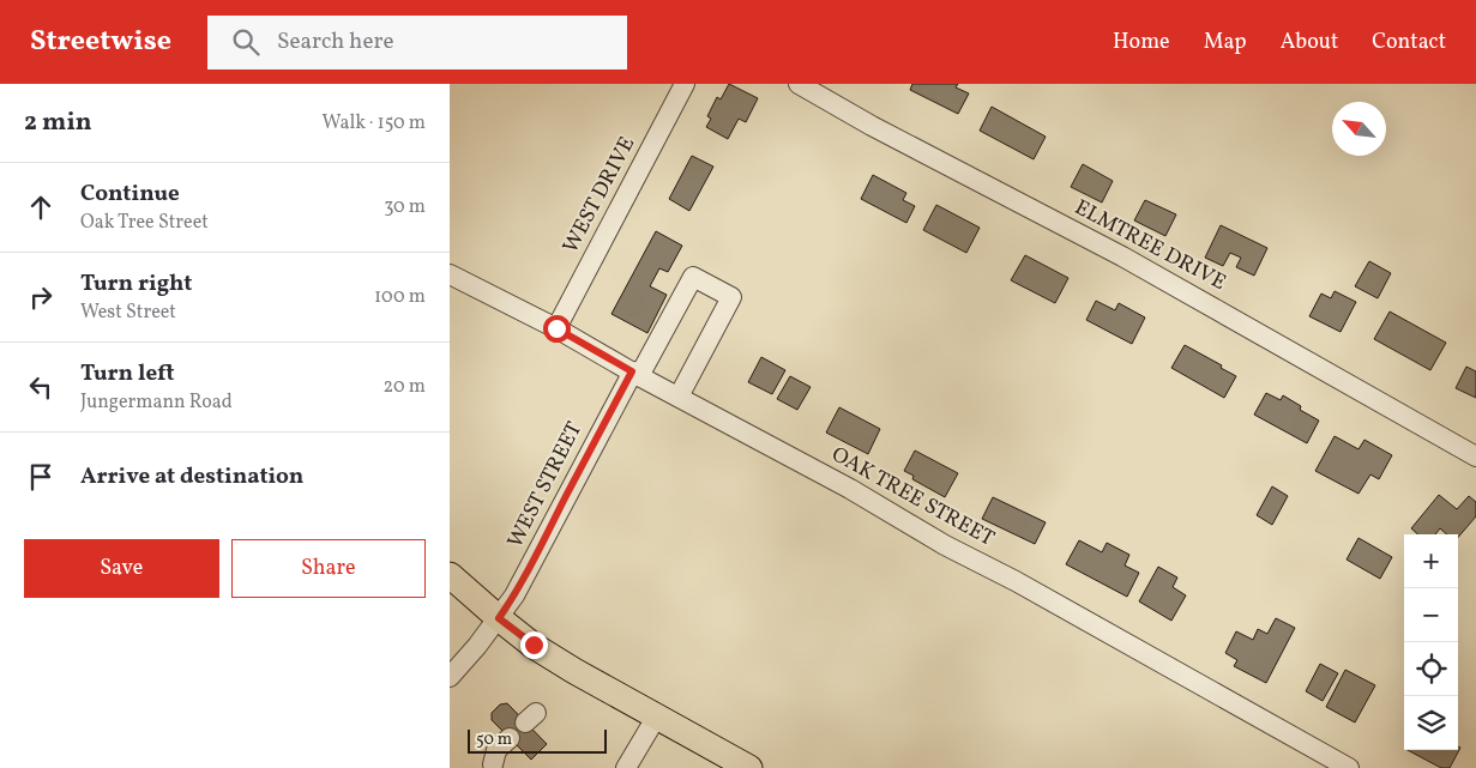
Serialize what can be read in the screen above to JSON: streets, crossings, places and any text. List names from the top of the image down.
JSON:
{
  "streets": {
    "street": [
      "WEST DRIVE",
      "ELMTREE DRIVE",
      "WEST STREET",
      "OAK TREE STREET"
    ]
  },
  "crossings": [
    ["WEST DRIVE", "OAK TREE STREET"],
    ["WEST STREET", "OAK TREE STREET"]
  ],
  "scale_bar": "50 m",
  "north": "top left",
  "page": {
    "header": "Streetwise",
    "search": "Search here",
    "nav": [
      "Home",
      "Map",
      "About",
      "Contact"
    ],
    "heading": ["2 min", "Walk · 150 m"],
    "list": [
      ["Continue", "Oak Tree Street", "30 m"],
      ["Turn right", "West Street", "100 m"],
      ["Turn left", "Jungermann Road", "20 m"],
      "Arrive at destination"
    ],
    "buttons": ["Save", "Share"],
    "map_buttons": ["+", "−"],
    "scale": "50 m"
  }
}
